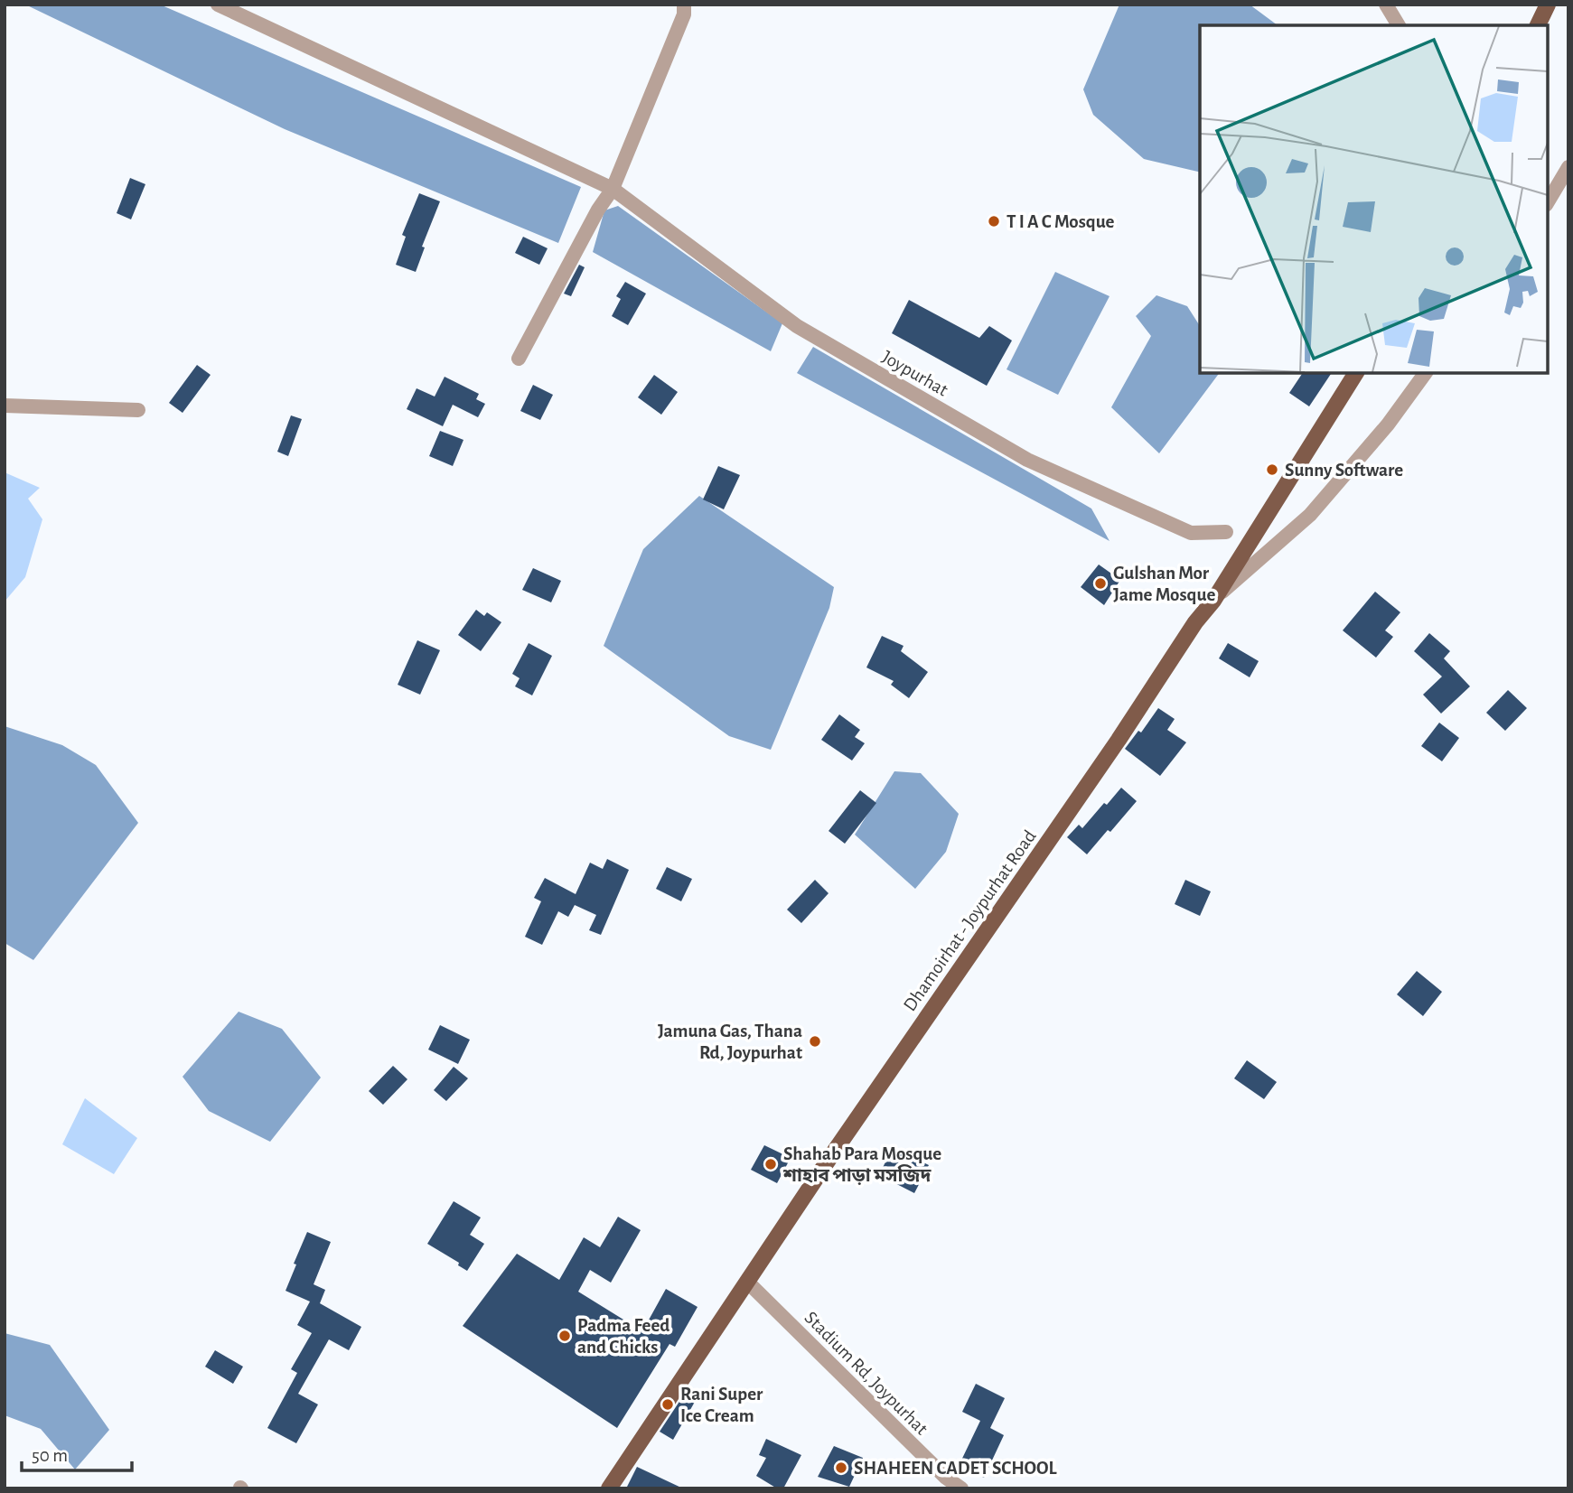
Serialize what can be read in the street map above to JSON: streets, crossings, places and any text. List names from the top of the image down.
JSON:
{
  "streets": {
    "main road": ["Dhamoirhat - Joypurhat Road"],
    "street": ["Joypurhat", "Stadium Rd, Joypurhat"]
  },
  "crossings": [
    ["Dhamoirhat - Joypurhat Road", "Stadium Rd, Joypurhat"]
  ],
  "places": [
    "T I A C Mosque",
    "Sunny Software",
    "Gulshan Mor Jame Mosque",
    "Jamuna Gas, Thana Rd, Joypurhat",
    "Shahab Para Mosque শাহাব পাড়া মসজিদ",
    "Padma Feed and Chicks",
    "Rani Super Ice Cream",
    "SHAHEEN CADET SCHOOL"
  ],
  "scale_bar": "50 m"
}
